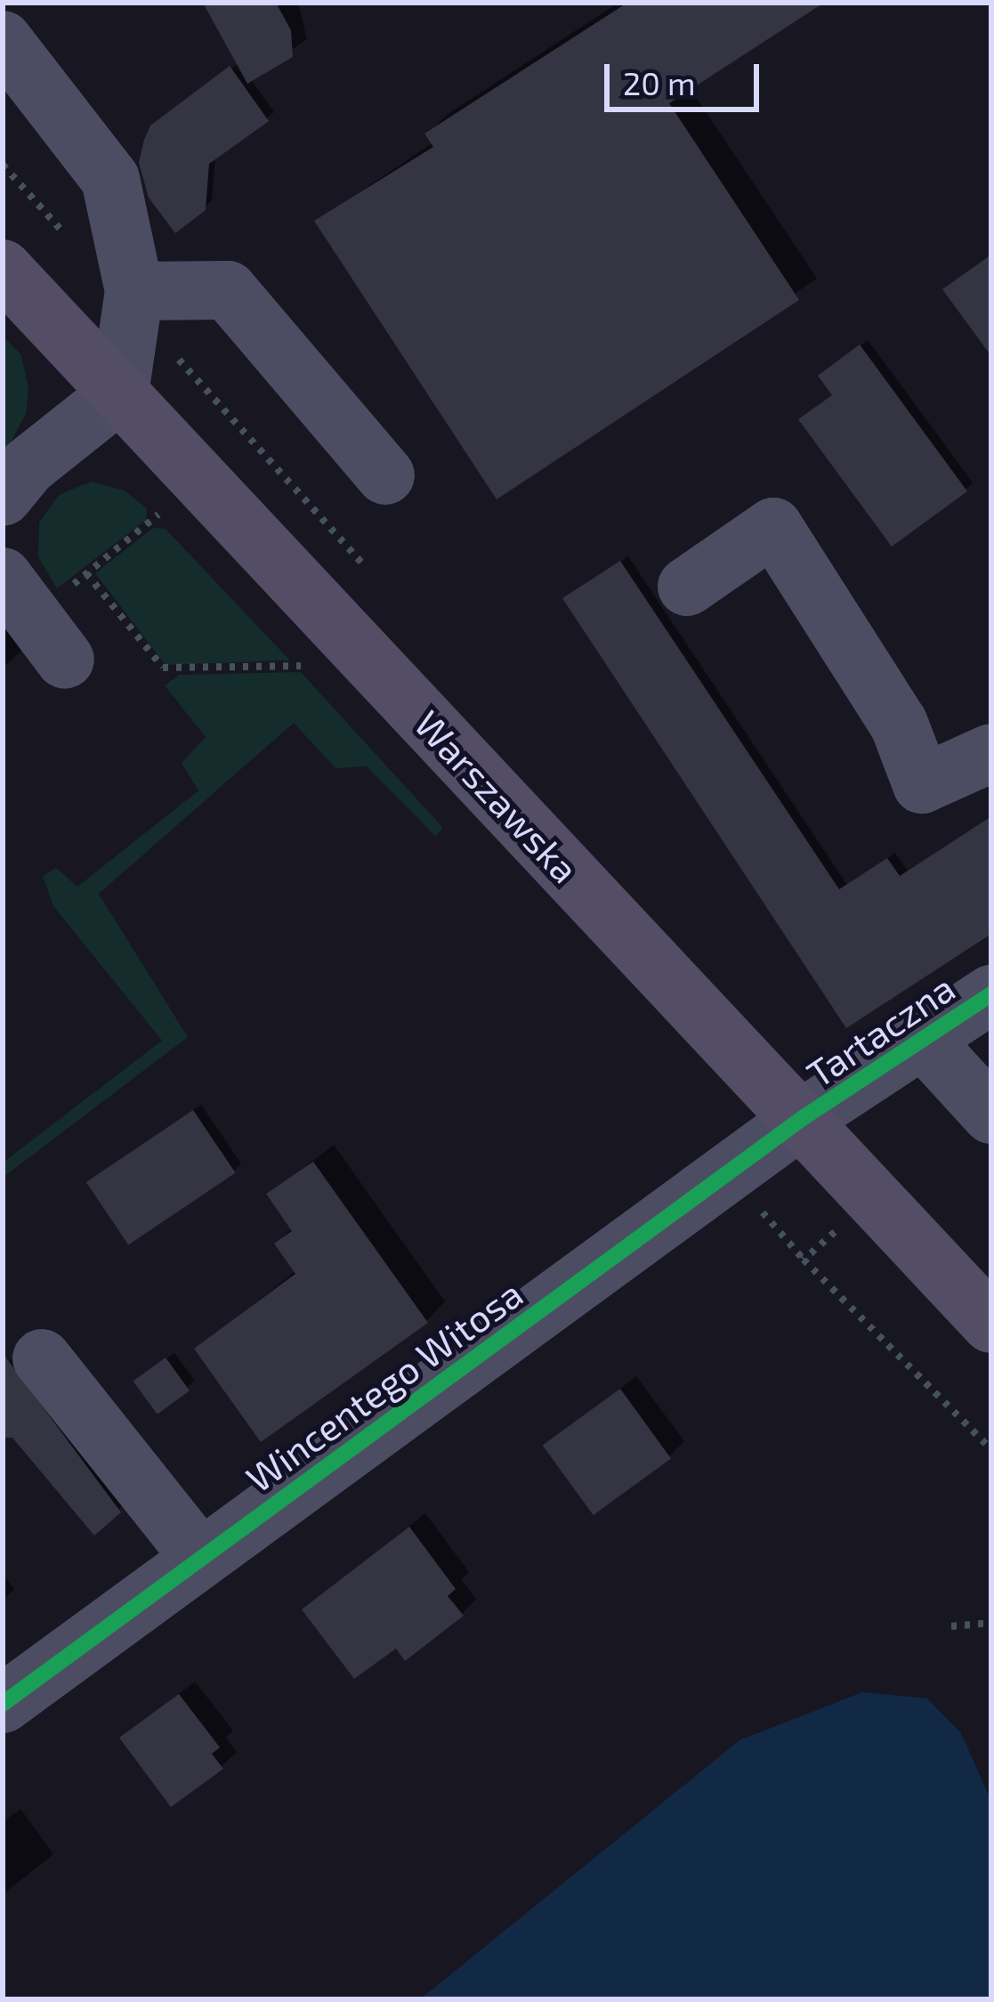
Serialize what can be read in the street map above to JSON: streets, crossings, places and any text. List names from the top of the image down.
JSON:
{
  "streets": {
    "main road": ["Warszawska"],
    "street": ["Tartaczna", "Wincentego Witosa"]
  },
  "crossings": [
    ["Warszawska", "Tartaczna"],
    ["Warszawska", "Wincentego Witosa"],
    ["Tartaczna", "Wincentego Witosa"]
  ],
  "scale_bar": "20 m"
}
